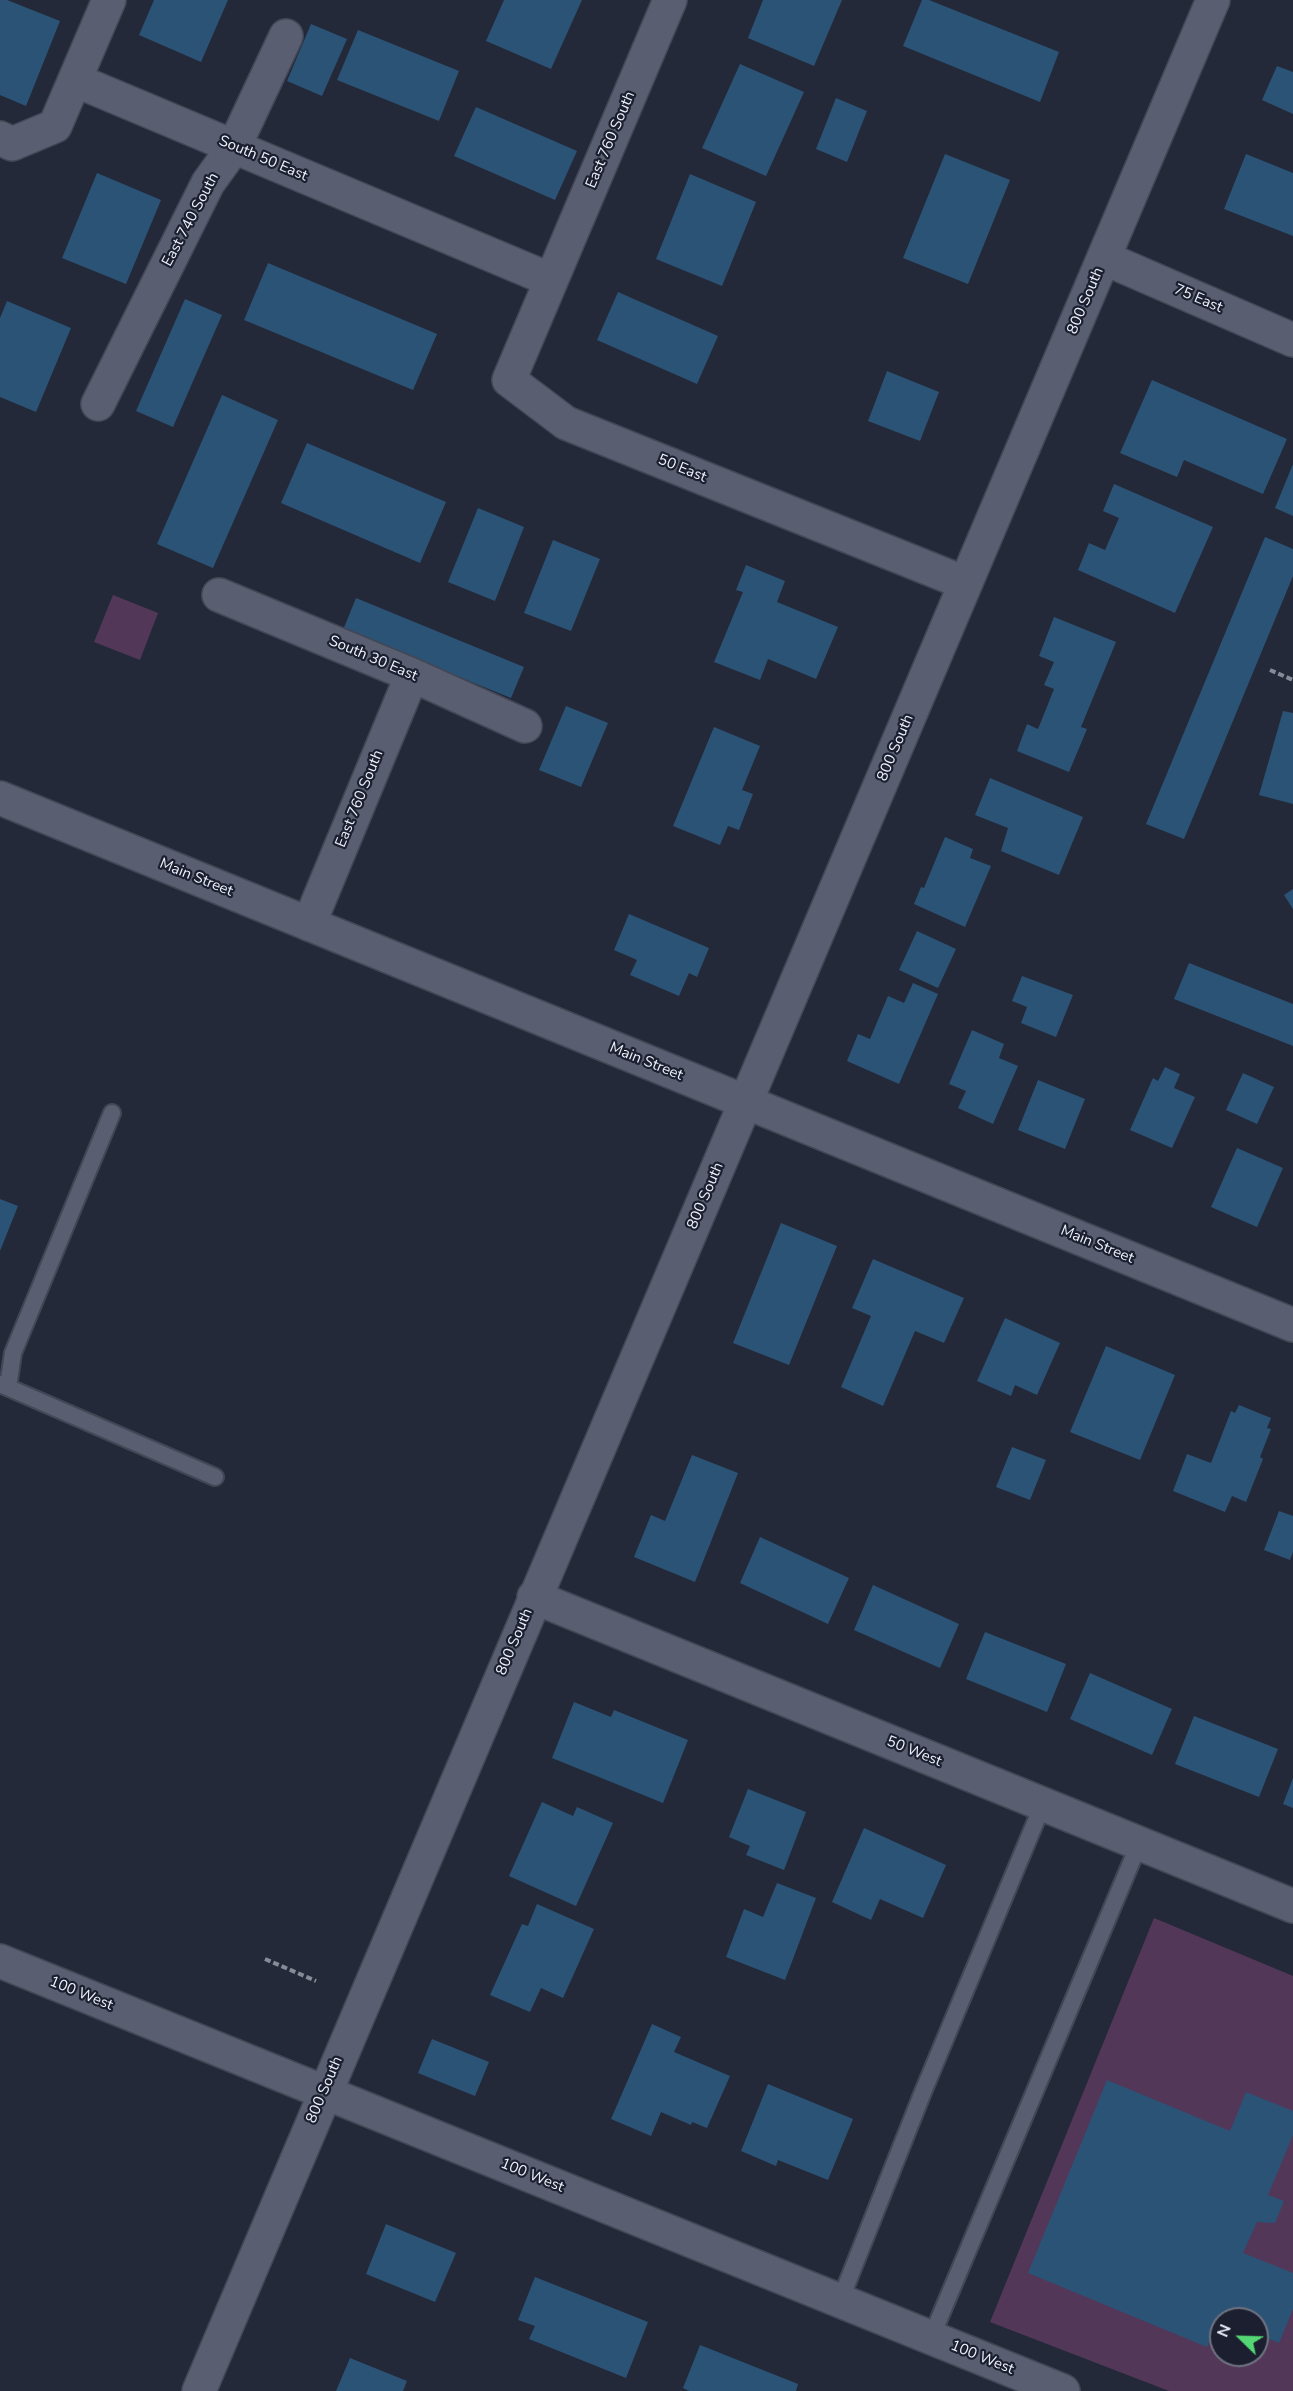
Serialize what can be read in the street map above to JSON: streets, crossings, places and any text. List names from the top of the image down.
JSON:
{
  "streets": {
    "street": [
      "East 760 South",
      "South 50 East",
      "East 740 South",
      "75 East",
      "800 South",
      "50 East",
      "South 30 East",
      "Main Street",
      "50 West",
      "100 West"
    ]
  },
  "crossings": [
    ["East 760 South", "South 50 East"],
    ["East 760 South", "50 East"],
    ["East 760 South", "South 30 East"],
    ["East 760 South", "Main Street"],
    ["South 50 East", "East 740 South"],
    ["South 50 East", "50 East"],
    ["75 East", "800 South"],
    ["800 South", "50 East"],
    ["800 South", "Main Street"],
    ["800 South", "50 West"],
    ["800 South", "100 West"]
  ],
  "north": "top left"
}
